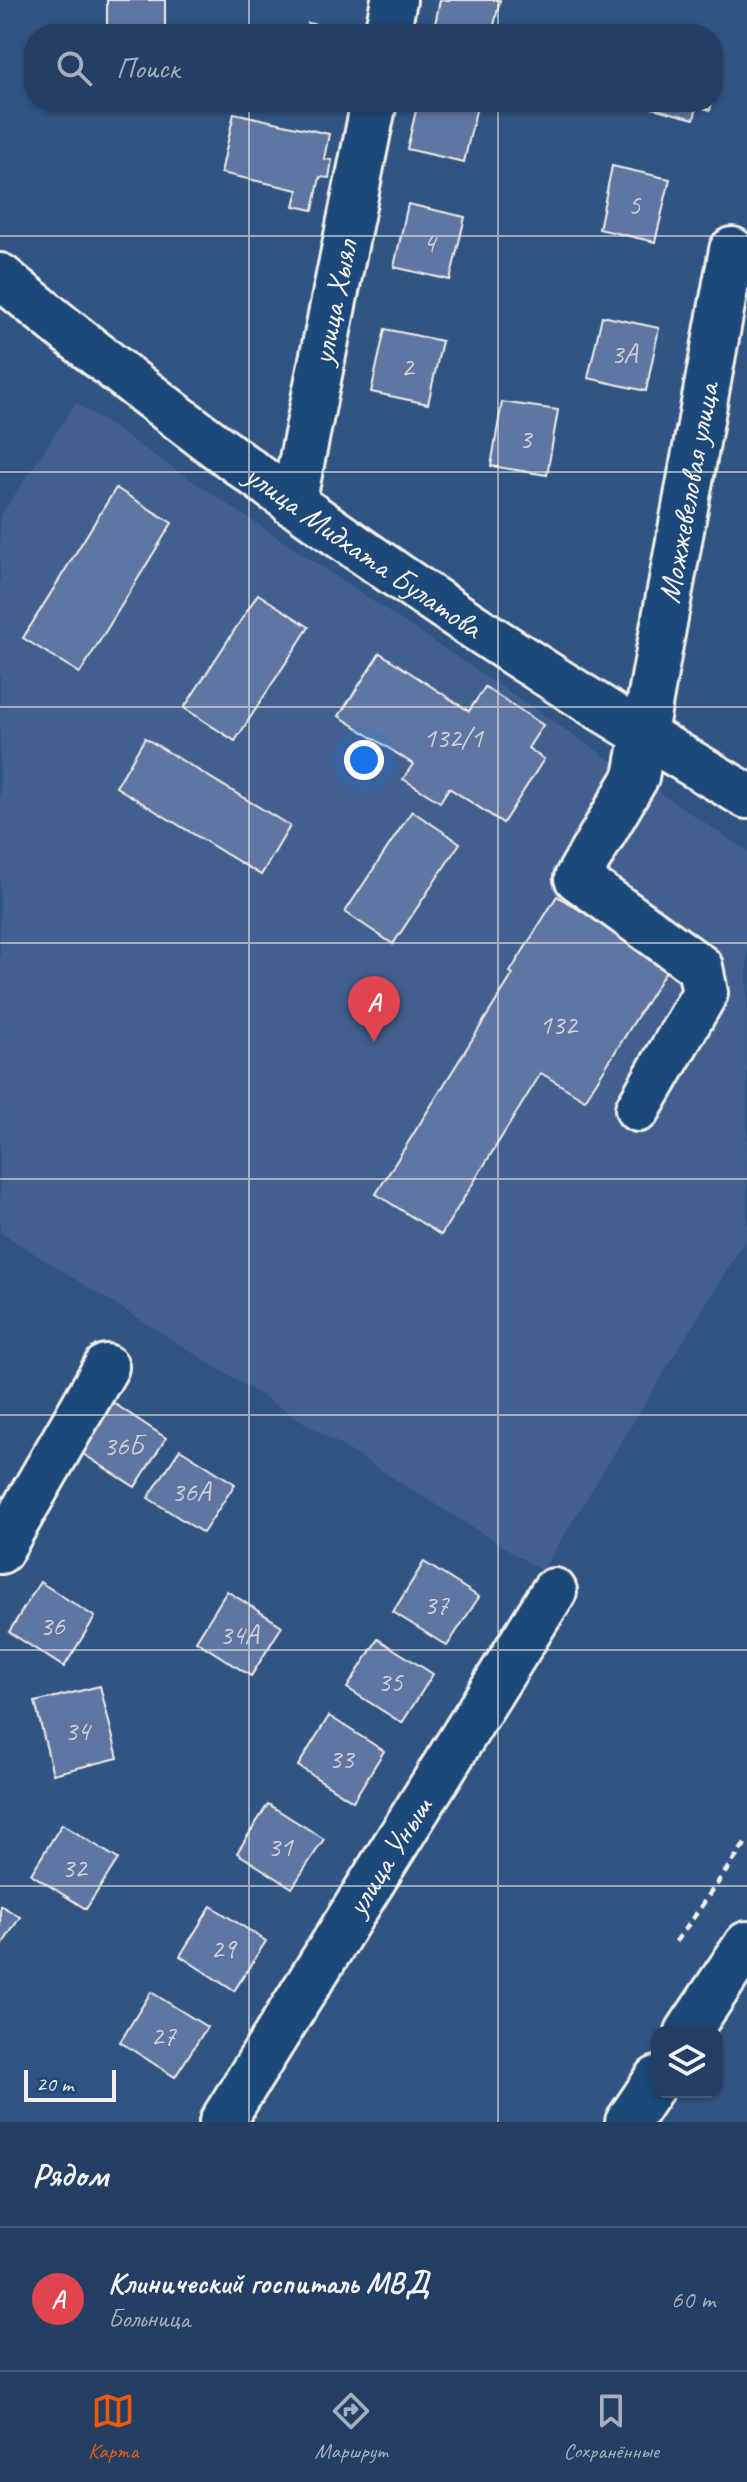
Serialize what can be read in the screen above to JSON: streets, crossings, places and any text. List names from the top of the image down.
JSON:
{
  "streets": {
    "street": [
      "улица Хыял",
      "Можжевеловая улица",
      "улица Мидхата Булатова",
      "улица Уныш"
    ]
  },
  "crossings": [
    ["улица Хыял", "улица Мидхата Булатова"],
    ["Можжевеловая улица", "улица Мидхата Булатова"]
  ],
  "house_numbers": [
    "5",
    "4",
    "3А",
    "2",
    "3",
    "132/1",
    "132",
    "36Б",
    "36А",
    "37",
    "36",
    "34А",
    "35",
    "34",
    "33",
    "31",
    "32",
    "29",
    "27"
  ],
  "scale_bar": "20 m",
  "page": {
    "search": "Поиск",
    "pins": "A",
    "scale": "20 m",
    "heading": "Рядом",
    "list": [
      {
        "mark": "A",
        "name": "Клинический госпиталь МВД",
        "note": "Больница",
        "value": "60 m"
      }
    ],
    "nav": ["Карта", "Маршрут", "Сохранённые"]
  }
}
